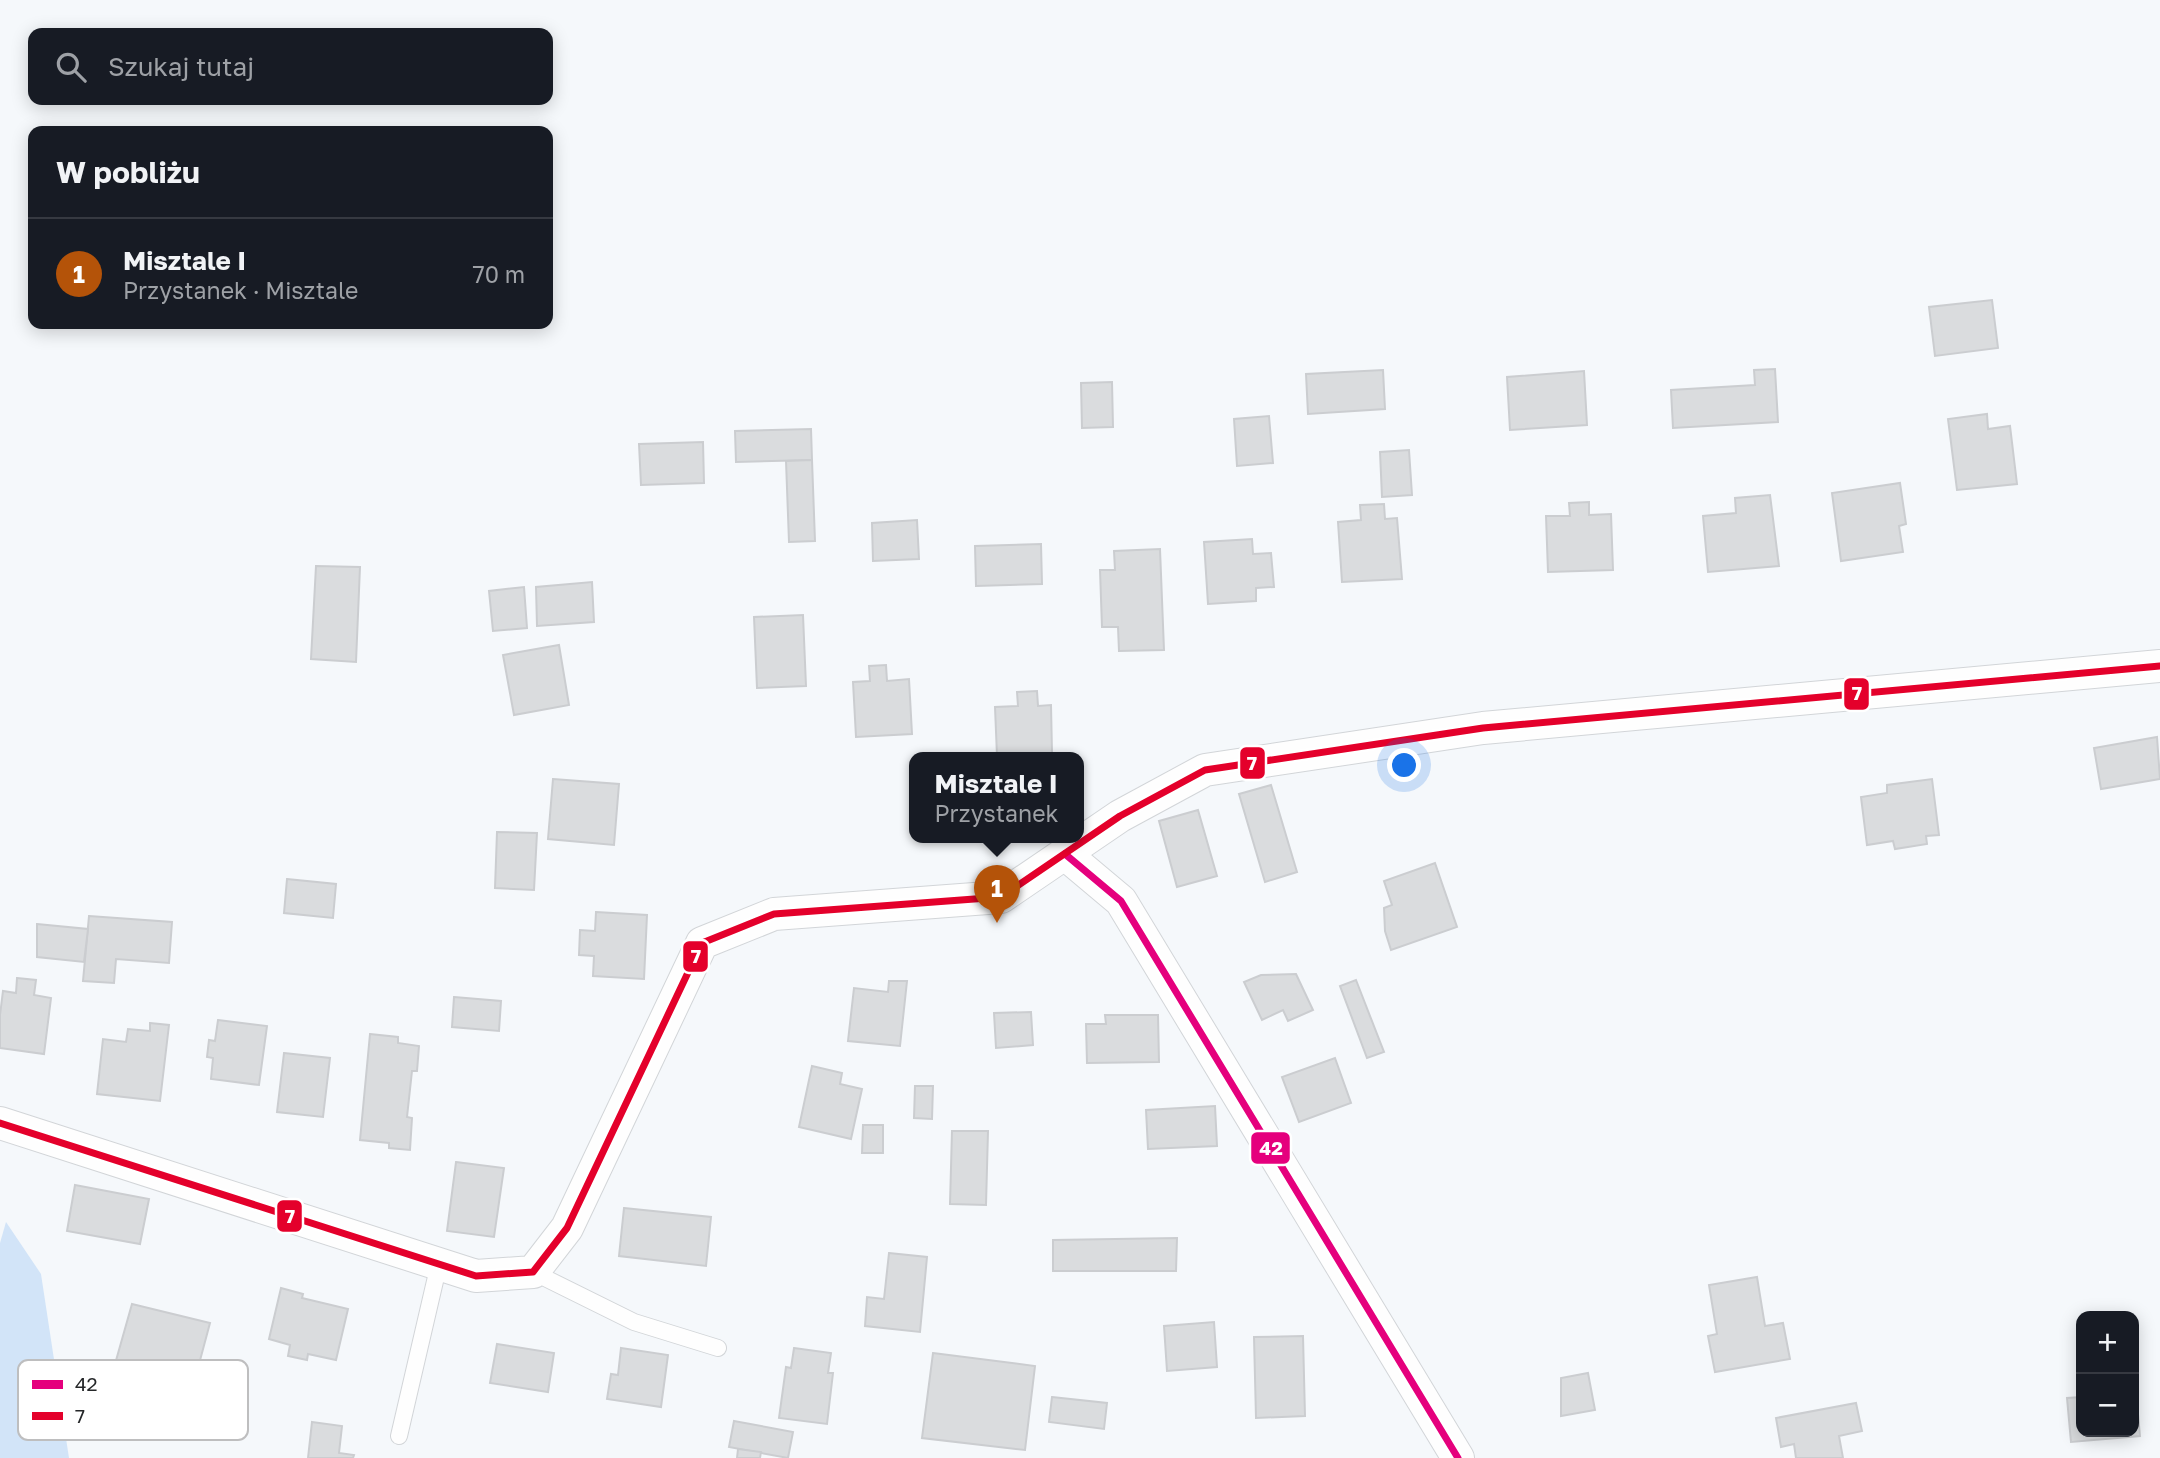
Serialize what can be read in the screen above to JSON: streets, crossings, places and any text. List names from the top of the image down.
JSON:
{
  "lines": ["transit line 7", "transit line 42"],
  "legend": ["42", "7"],
  "page": {
    "search": "Szukaj tutaj",
    "heading": "W pobliżu",
    "list": [
      {
        "mark": "1",
        "name": "Misztale I",
        "note": "Przystanek · Misztale",
        "value": "70 m"
      }
    ],
    "popup": ["Misztale I", "Przystanek"],
    "pins": "1",
    "map_buttons": ["+", "−"]
  }
}
